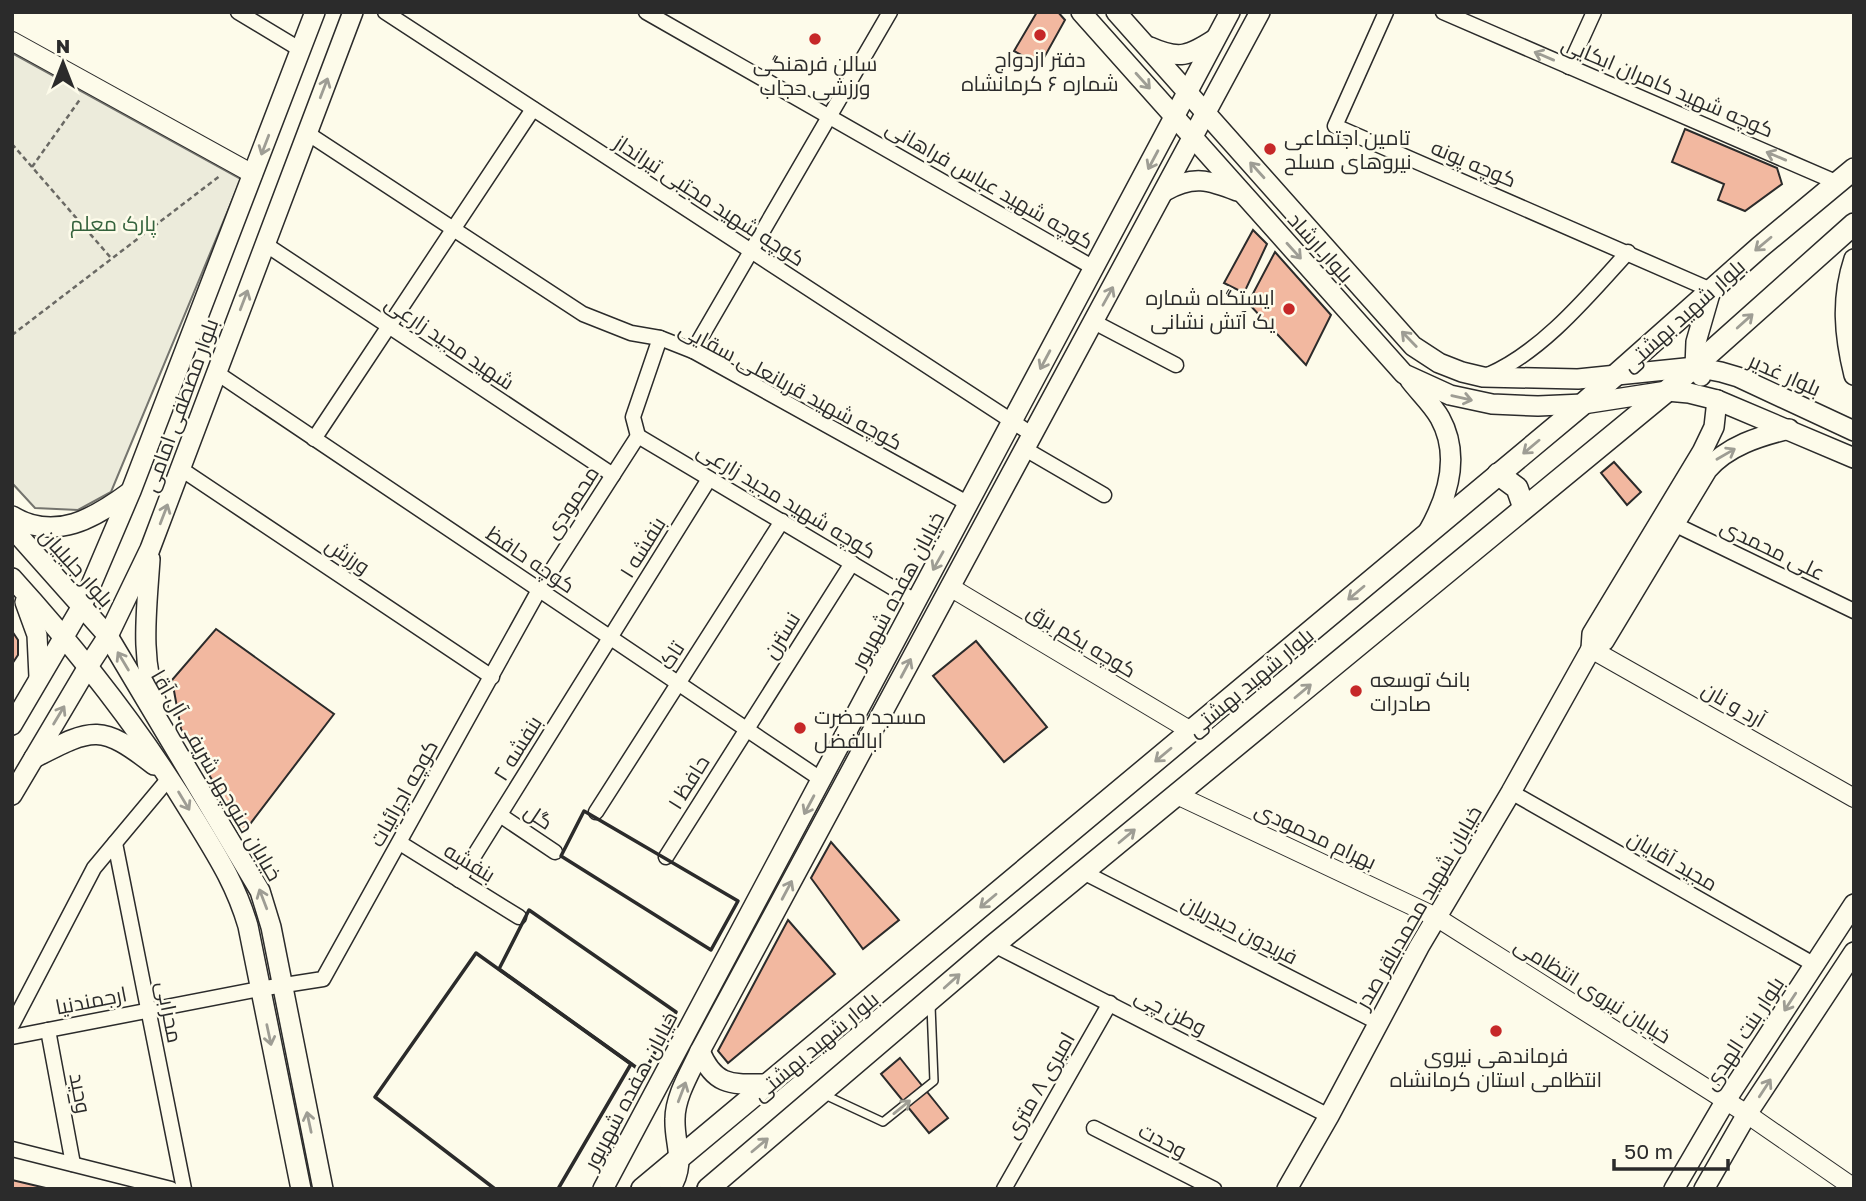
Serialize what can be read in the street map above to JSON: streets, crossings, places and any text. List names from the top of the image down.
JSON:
{
  "streets": {
    "main road": [
      "بلوار ارشاد",
      "بلوار شهید بهشتی",
      "بلوار غدیر",
      "بلوار مصطفی امامی",
      "بلوار جلیلیان",
      "خیابان هفده شهریور",
      "خیابان منوچهر شریفی آل آقا",
      "خیابان شهید محمدباقر صدر",
      "بلوار بنت الهدی"
    ],
    "street": [
      "کوچه شهید کامران ابکایی",
      "کوچه پونه",
      "کوچه شهید عباس فراهانی",
      "کوچه شهید مجتبی تیرانداز",
      "شهید مجید زارعی",
      "کوچه شهید قربانعلی سقایی",
      "کوچه شهید مجید زارعی",
      "محمودی",
      "بنفشه ۱",
      "علی محمدی",
      "ورزش",
      "کوچه حافظ",
      "نسترن",
      "کوچه یکم برق",
      "تاک",
      "آرد و نان",
      "بنفشه ۲",
      "حافظ ۱",
      "کوچه اجرائیات",
      "گل",
      "بهرام محمودی",
      "مجید آقایان",
      "بنفشه",
      "فریدون حیدریان",
      "خیابان نیروی انتظامی",
      "ارجمندنیا",
      "وطن چی",
      "محرابی",
      "امیری ۸ متری",
      "وحید",
      "وحدت"
    ]
  },
  "crossings": [
    ["کوچه شهید کامران ابکایی", "بلوار شهید بهشتی"],
    ["کوچه پونه", "بلوار شهید بهشتی"],
    ["کوچه شهید عباس فراهانی", "خیابان هفده شهریور"],
    ["کوچه شهید مجتبی تیرانداز", "خیابان هفده شهریور"],
    ["بلوار ارشاد", "بلوار شهید بهشتی"],
    ["بلوار ارشاد", "بلوار غدیر"],
    ["بلوار ارشاد", "خیابان هفده شهریور"],
    ["بلوار ارشاد", "خیابان شهید محمدباقر صدر"],
    ["بلوار شهید بهشتی", "بلوار غدیر"],
    ["بلوار شهید بهشتی", "خیابان هفده شهریور"],
    ["بلوار شهید بهشتی", "کوچه یکم برق"],
    ["بلوار شهید بهشتی", "بهرام محمودی"],
    ["بلوار شهید بهشتی", "فریدون حیدریان"],
    ["بلوار شهید بهشتی", "وطن چی"],
    ["شهید مجید زارعی", "بلوار مصطفی امامی"],
    ["شهید مجید زارعی", "محمودی"],
    ["کوچه شهید قربانعلی سقایی", "بلوار مصطفی امامی"],
    ["کوچه شهید قربانعلی سقایی", "خیابان هفده شهریور"],
    ["بلوار مصطفی امامی", "ورزش"],
    ["بلوار مصطفی امامی", "کوچه حافظ"],
    ["بلوار مصطفی امامی", "بلوار جلیلیان"],
    ["بلوار مصطفی امامی", "خیابان منوچهر شریفی آل آقا"],
    ["کوچه شهید مجید زارعی", "محمودی"],
    ["کوچه شهید مجید زارعی", "بنفشه ۱"],
    ["کوچه شهید مجید زارعی", "خیابان هفده شهریور"],
    ["کوچه شهید مجید زارعی", "نسترن"],
    ["کوچه شهید مجید زارعی", "تاک"],
    ["محمودی", "کوچه حافظ"],
    ["محمودی", "کوچه اجرائیات"],
    ["بنفشه ۱", "کوچه حافظ"],
    ["بنفشه ۱", "بنفشه ۲"],
    ["علی محمدی", "خیابان شهید محمدباقر صدر"],
    ["ورزش", "کوچه اجرائیات"],
    ["کوچه حافظ", "خیابان هفده شهریور"],
    ["کوچه حافظ", "نسترن"],
    ["کوچه حافظ", "تاک"],
    ["کوچه حافظ", "بنفشه ۲"],
    ["کوچه حافظ", "حافظ ۱"],
    ["کوچه حافظ", "کوچه اجرائیات"],
    ["بلوار جلیلیان", "خیابان منوچهر شریفی آل آقا"],
    ["خیابان هفده شهریور", "کوچه یکم برق"],
    ["نسترن", "حافظ ۱"],
    ["آرد و نان", "خیابان شهید محمدباقر صدر"],
    ["بنفشه ۲", "گل"],
    ["بنفشه ۲", "بنفشه"],
    ["خیابان منوچهر شریفی آل آقا", "کوچه اجرائیات"],
    ["خیابان منوچهر شریفی آل آقا", "ارجمندنیا"],
    ["کوچه اجرائیات", "بنفشه"],
    ["کوچه اجرائیات", "ارجمندنیا"],
    ["بهرام محمودی", "خیابان شهید محمدباقر صدر"],
    ["بهرام محمودی", "خیابان نیروی انتظامی"],
    ["مجید آقایان", "خیابان شهید محمدباقر صدر"],
    ["مجید آقایان", "بلوار بنت الهدی"],
    ["خیابان شهید محمدباقر صدر", "فریدون حیدریان"],
    ["خیابان شهید محمدباقر صدر", "خیابان نیروی انتظامی"],
    ["خیابان شهید محمدباقر صدر", "وطن چی"],
    ["خیابان نیروی انتظامی", "بلوار بنت الهدی"],
    ["ارجمندنیا", "محرابی"],
    ["ارجمندنیا", "وحید"],
    ["وطن چی", "امیری ۸ متری"]
  ],
  "one_way": ["کوچه شهید کامران ابکایی"],
  "parks": ["پارک معلم"],
  "places": [
    "دفتر ازدواج شماره ۶ کرمانشاه",
    "سالن فرهنگی ورزشی حجاب",
    "تامین اجتماعی نیروهای مسلح",
    "ایستگاه شماره یک آتش نشانی",
    "بانک توسعه صادرات",
    "مسجد حضرت ابالفضل",
    "فرماندهی نیروی انتظامی استان کرمانشاه"
  ],
  "scale_bar": "50 m",
  "north": "top"
}
